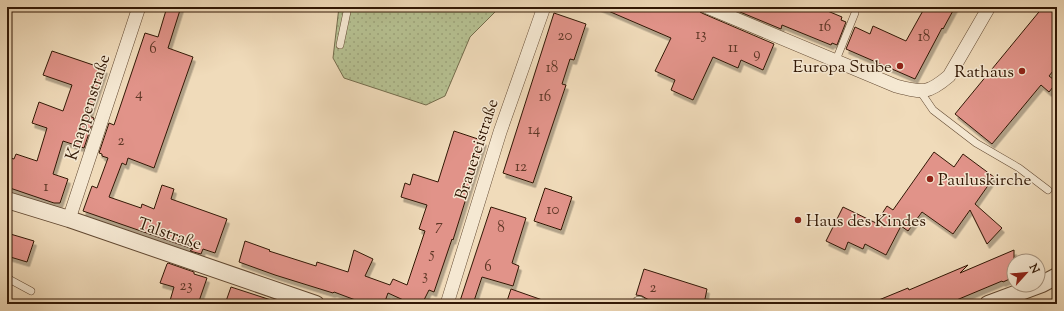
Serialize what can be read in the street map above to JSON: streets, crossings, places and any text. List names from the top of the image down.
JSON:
{
  "streets": {
    "street": ["Knappenstraße", "Brauereistraße", "Talstraße"]
  },
  "crossings": [
    ["Knappenstraße", "Talstraße"]
  ],
  "places": [
    "Europa Stube",
    "Rathaus",
    "Pauluskirche",
    "Haus des Kindes"
  ],
  "house_numbers": [
    "16",
    "13",
    "20",
    "18",
    "11",
    "6",
    "9",
    "18",
    "4",
    "16",
    "14",
    "2",
    "12",
    "1",
    "10",
    "7",
    "8",
    "5",
    "6",
    "3",
    "23",
    "2"
  ],
  "north": "top right"
}
